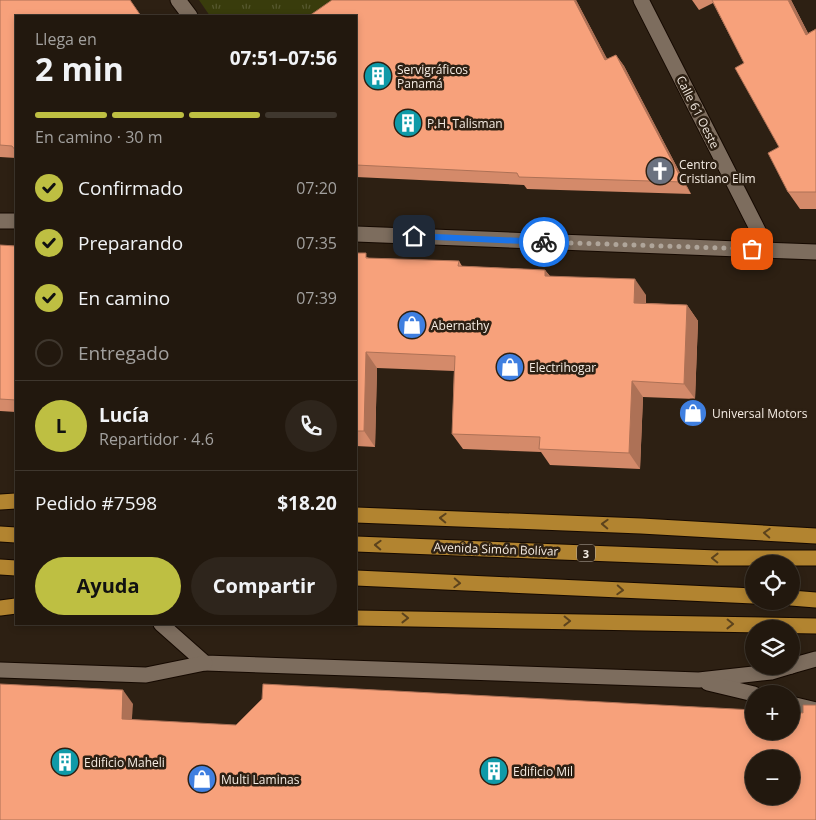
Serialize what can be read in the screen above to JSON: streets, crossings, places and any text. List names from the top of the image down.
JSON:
{
  "streets": {
    "main road": ["Avenida Simón Bolívar", "3"],
    "street": ["Calle 61 Oeste"]
  },
  "places": {
    "building": [
      "Servigráficos Panamá",
      "P.H. Talisman",
      "Edificio Maheli",
      "Edificio Mil"
    ],
    "church": ["Centro Cristiano Elim"],
    "shop": [
      "Abernathy",
      "Electrihogar",
      "Universal Motors",
      "Multi Laminas"
    ]
  },
  "page": {
    "heading": ["2 min", "Llega en", "07:51–07:56"],
    "panel": [
      "Lucía",
      "Repartidor · 4.6",
      "Pedido #7598",
      "$18.20"
    ],
    "bar": "En camino · 30 m",
    "list": [
      ["Confirmado", "07:20"],
      ["Preparando", "07:35"],
      ["En camino", "07:39"],
      "Entregado"
    ],
    "round": "L",
    "buttons": ["Ayuda", "Compartir"],
    "map_buttons": ["+", "−"]
  }
}
